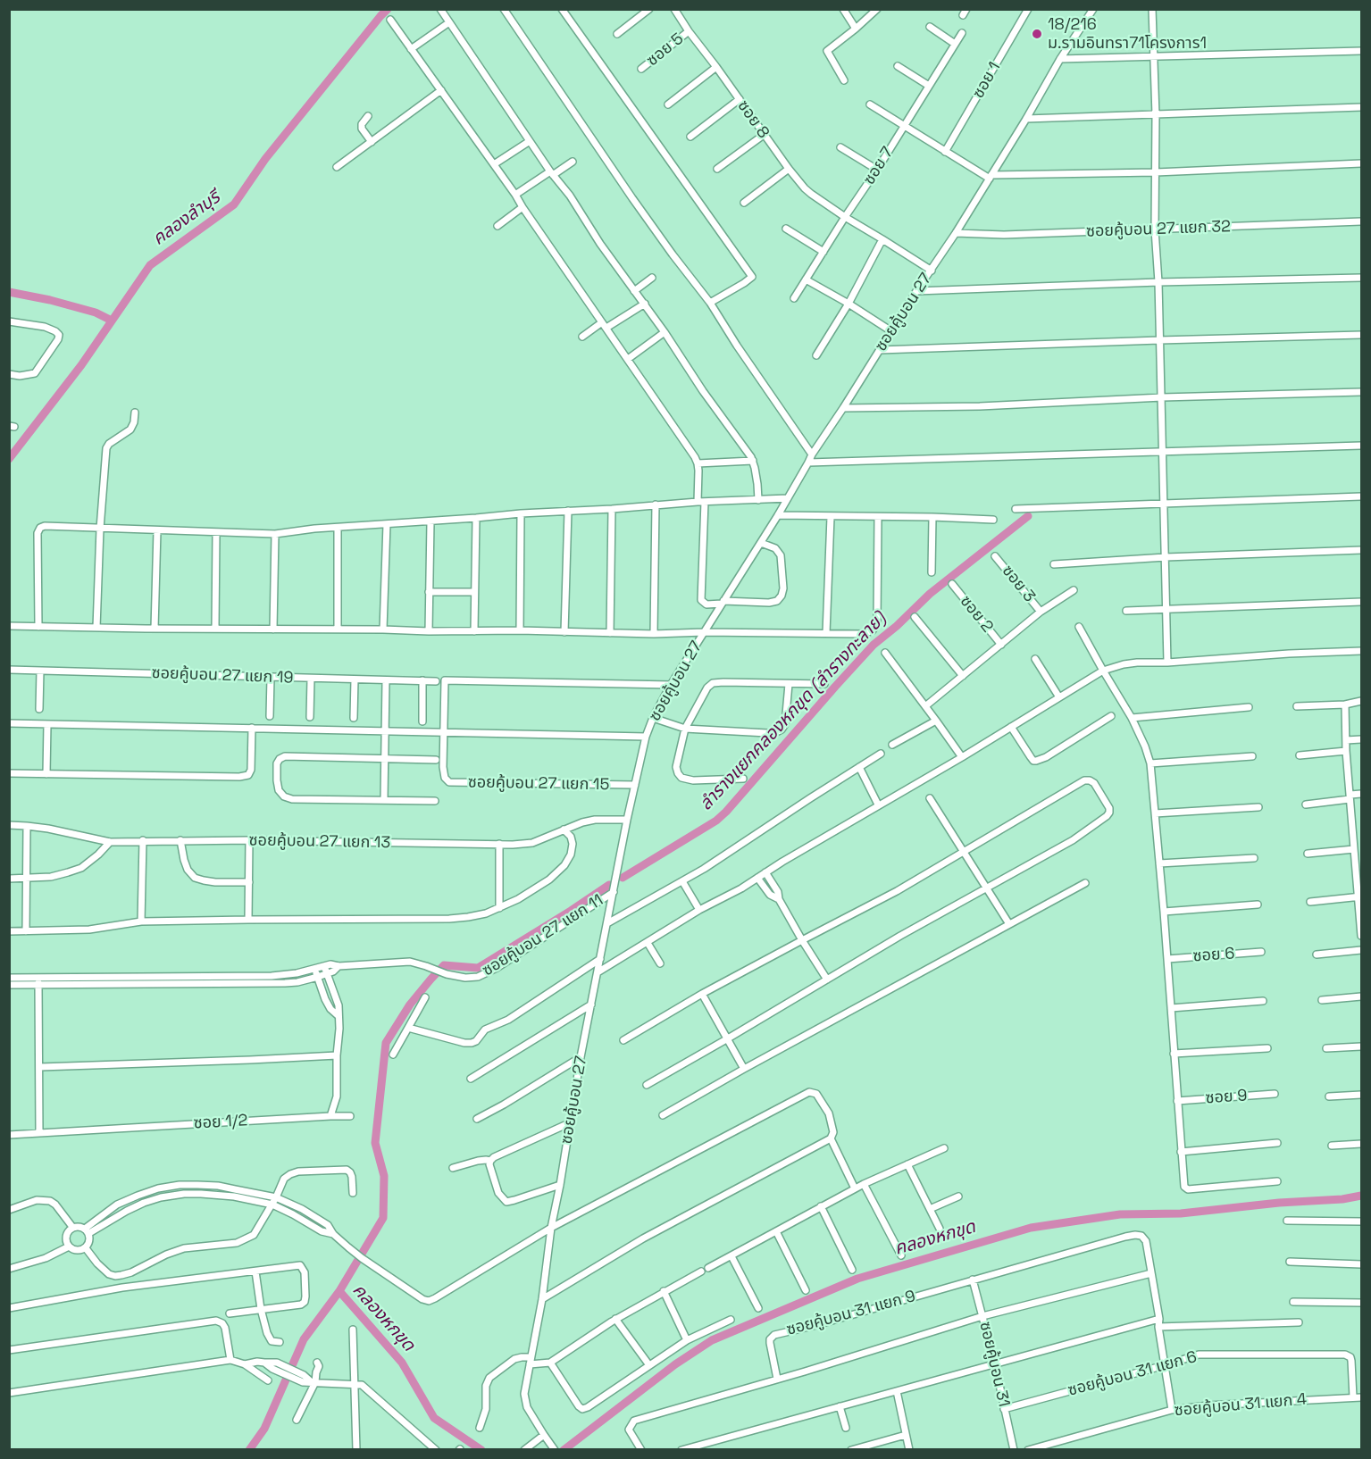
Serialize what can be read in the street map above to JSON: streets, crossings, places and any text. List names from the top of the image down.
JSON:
{
  "streets": {
    "street": [
      "ซอย 5",
      "ซอย 1",
      "ซอย 8",
      "ซอย 7",
      "ซอยคู้บอน 27 แยก 32",
      "ซอยคู้บอน 27",
      "ซอย 3",
      "ซอย 2",
      "ซอยคู้บอน 27 แยก 19",
      "ซอยคู้บอน 27 แยก 15",
      "ซอยคู้บอน 27 แยก 13",
      "ซอยคู้บอน 27 แยก 11",
      "ซอย 6",
      "ซอย 9",
      "ซอย 1/2",
      "ซอยคู้บอน 31 แยก 9",
      "ซอยคู้บอน 31",
      "ซอยคู้บอน 31 แยก 6",
      "ซอยคู้บอน 31 แยก 4"
    ]
  },
  "crossings": [
    ["ซอย 5", "ซอย 8"],
    ["ซอย 8", "ซอย 7"],
    ["ซอย 8", "ซอยคู้บอน 27"],
    ["ซอยคู้บอน 27 แยก 32", "ซอยคู้บอน 27"],
    ["ซอยคู้บอน 27", "ซอยคู้บอน 27 แยก 15"],
    ["ซอยคู้บอน 27", "ซอยคู้บอน 27 แยก 13"],
    ["ซอยคู้บอน 27", "ซอยคู้บอน 27 แยก 11"],
    ["ซอยคู้บอน 31 แยก 9", "ซอยคู้บอน 31"],
    ["ซอยคู้บอน 31", "ซอยคู้บอน 31 แยก 6"],
    ["ซอยคู้บอน 31 แยก 6", "ซอยคู้บอน 31 แยก 4"]
  ],
  "water": ["คลองลำบุรี", "ลำรางแยกคลองหกขุด (ลำรางทะลาย)", "คลองหกขุด"],
  "places": ["18/216 ม.รามอินทรา71โครงการ1"]
}
